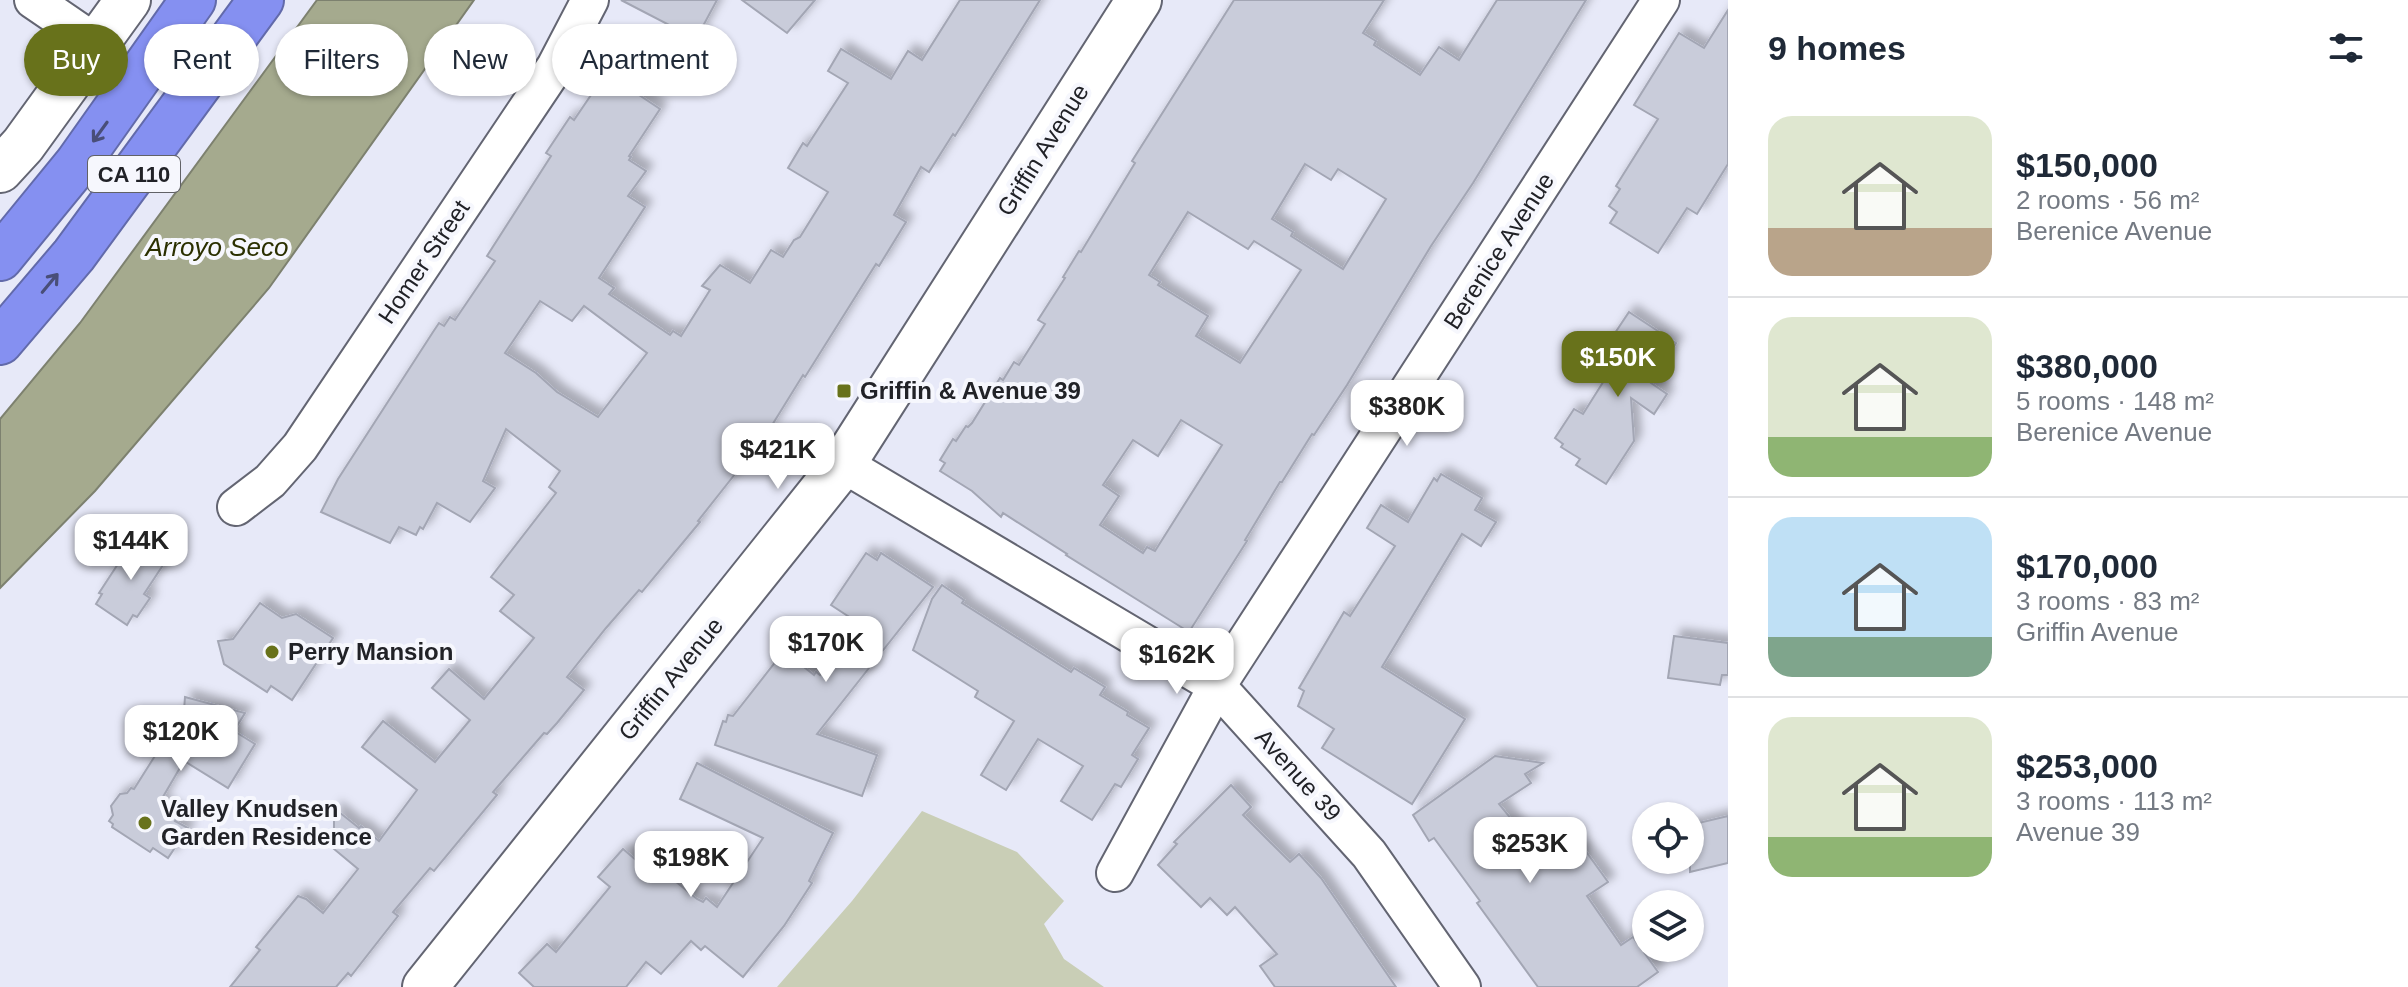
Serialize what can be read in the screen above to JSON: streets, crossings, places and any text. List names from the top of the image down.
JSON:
{
  "streets": {
    "highway": ["CA 110"],
    "street": [
      "Griffin Avenue",
      "Berenice Avenue",
      "Homer Street",
      "Avenue 39"
    ]
  },
  "crossings": [
    ["Griffin Avenue", "Avenue 39"],
    ["Berenice Avenue", "Avenue 39"]
  ],
  "water": ["Arroyo Seco"],
  "places": {
    "transit": ["Griffin & Avenue 39"],
    "other": ["Perry Mansion", "Valley Knudsen Garden Residence"]
  },
  "page": {
    "heading": "9 homes",
    "chip": [
      "Buy",
      "Rent",
      "Filters",
      "New",
      "Apartment"
    ],
    "list": [
      {
        "name": "$150,000",
        "note": "2 rooms · 56 m² · Berenice Avenue"
      },
      {
        "name": "$380,000",
        "note": "5 rooms · 148 m² · Berenice Avenue"
      },
      {
        "name": "$170,000",
        "note": "3 rooms · 83 m² · Griffin Avenue"
      },
      {
        "name": "$253,000",
        "note": "3 rooms · 113 m² · Avenue 39"
      }
    ],
    "price": [
      "$150K",
      "$380K",
      "$421K",
      "$144K",
      "$170K",
      "$162K",
      "$120K",
      "$253K",
      "$198K"
    ]
  }
}
